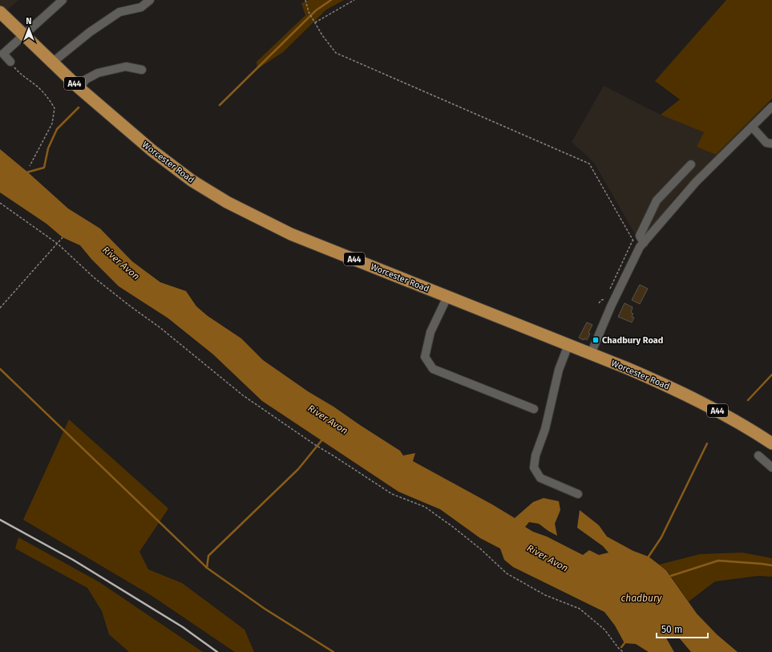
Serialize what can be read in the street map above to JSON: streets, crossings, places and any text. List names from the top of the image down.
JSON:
{
  "streets": {
    "highway": ["A44", "Worcester Road"]
  },
  "water": ["River Avon", "chadbury"],
  "places": {
    "transit": ["Chadbury Road"]
  },
  "scale_bar": "50 m",
  "north": "top"
}
